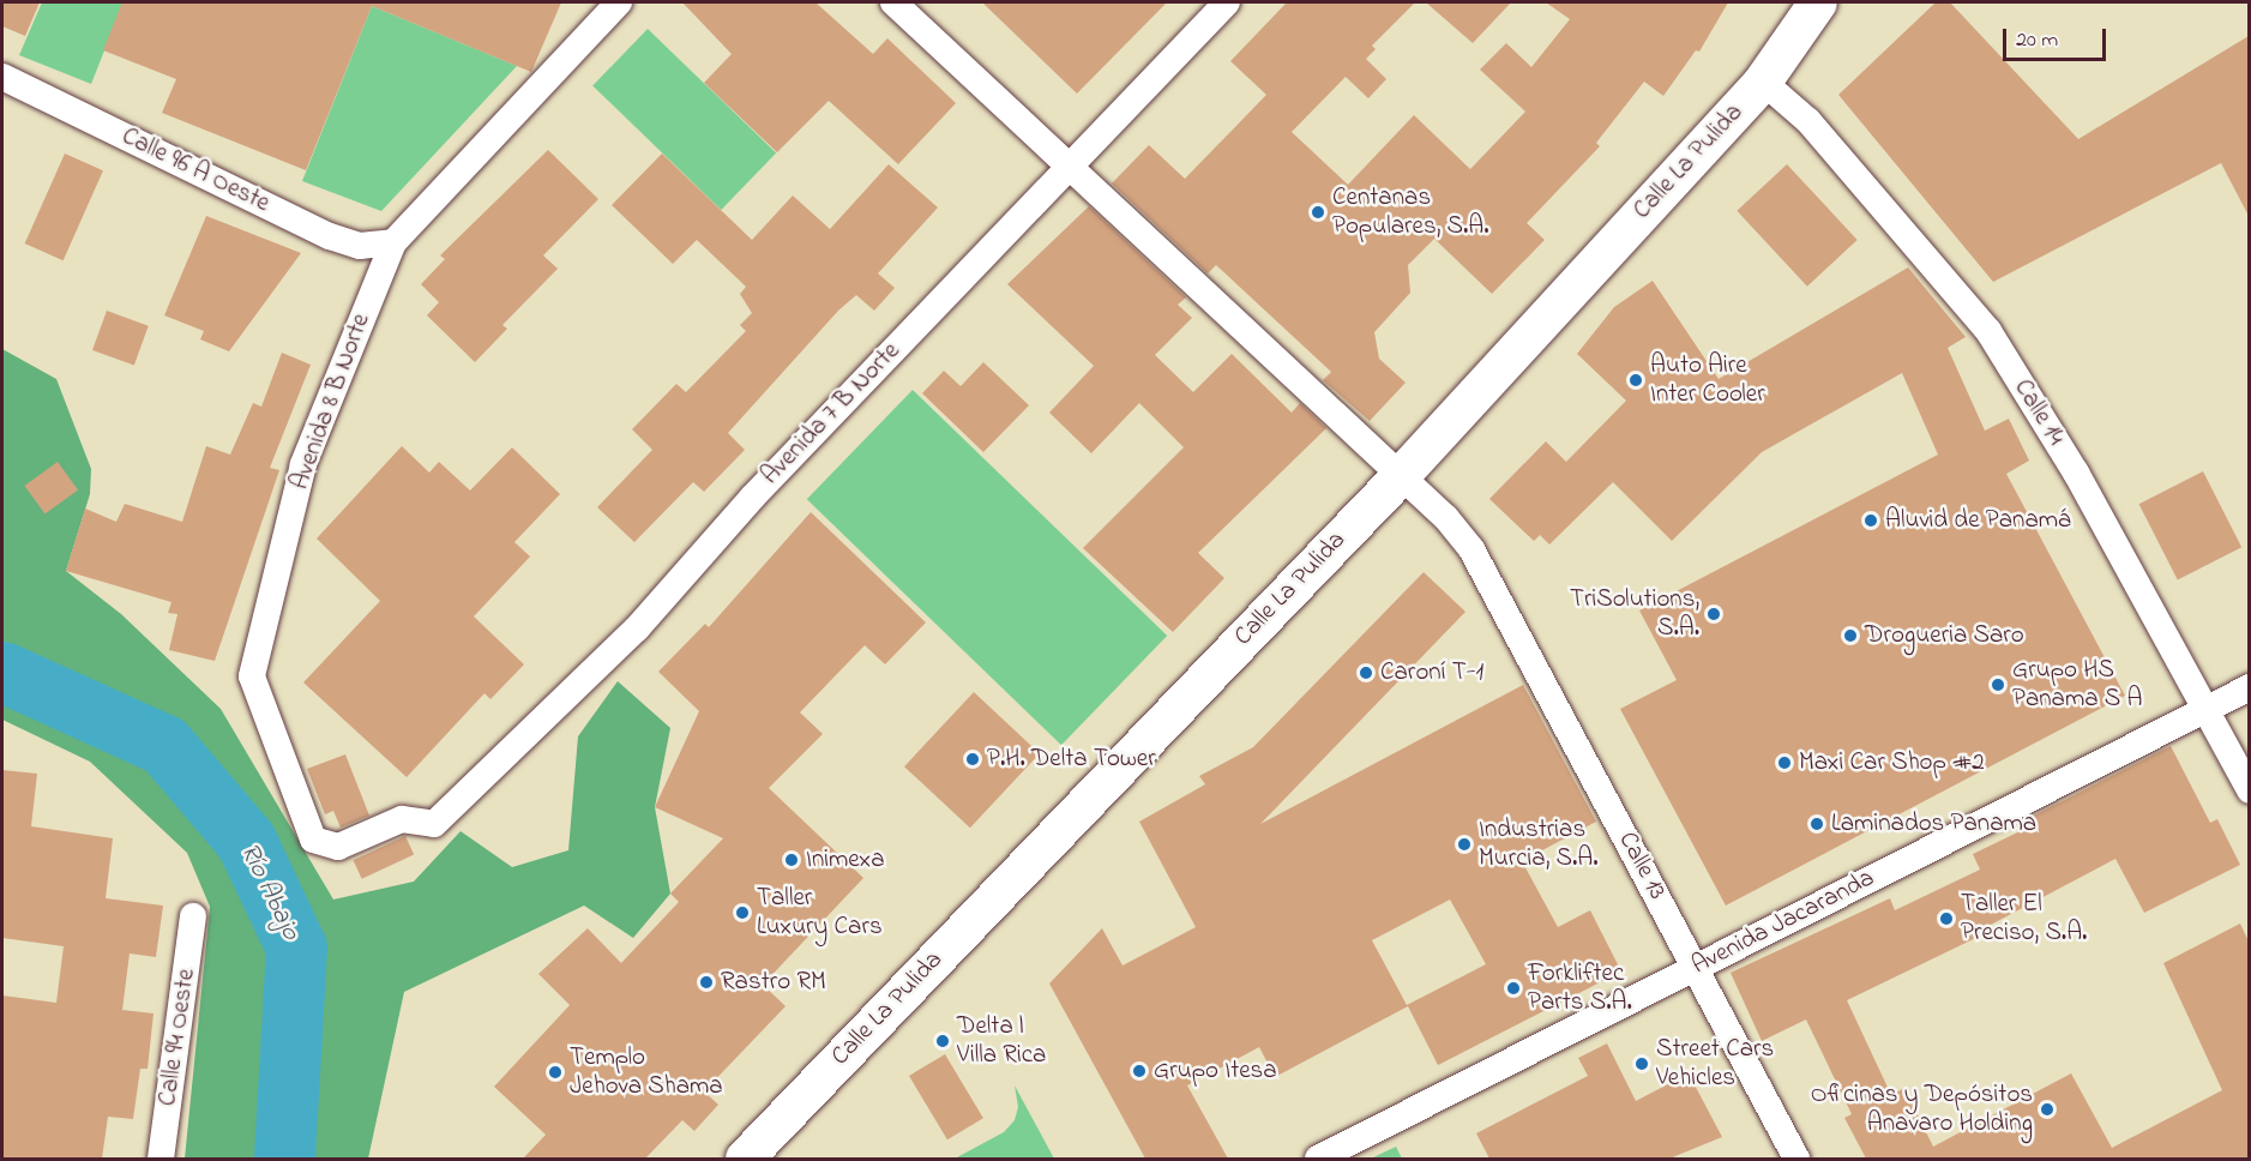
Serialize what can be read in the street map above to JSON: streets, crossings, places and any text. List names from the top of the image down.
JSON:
{
  "streets": {
    "main road": ["Calle La Pulida"],
    "street": [
      "Calle 96 A Oeste",
      "Avenida 8 B Norte",
      "Calle 14",
      "Avenida 7 B Norte",
      "Calle 13",
      "Avenida Jacaranda",
      "Calle 94 Oeste"
    ]
  },
  "crossings": [
    ["Calle La Pulida", "Calle 14"],
    ["Calle La Pulida", "Calle 13"],
    ["Calle 96 A Oeste", "Avenida 8 B Norte"],
    ["Avenida 8 B Norte", "Avenida 7 B Norte"],
    ["Calle 14", "Avenida Jacaranda"],
    ["Avenida 7 B Norte", "Calle 13"],
    ["Calle 13", "Avenida Jacaranda"]
  ],
  "water": ["Río Abajo"],
  "places": [
    "Centanas Populares, S.A.",
    "Auto Aire Inter Cooler",
    "Aluvid de Panamá",
    "TriSolutions, S.A.",
    "Drogueria Saro",
    "Caroní T-1",
    "Grupo HS Panama S A",
    "P.H. Delta Tower",
    "Maxi Car Shop #2",
    "Laminados Panama",
    "Industrias Murcia, S.A.",
    "Inimexa",
    "Taller Luxury Cars",
    "Taller El Preciso, S.A.",
    "Rastro RM",
    "Forkliftec Parts S.A.",
    "Delta | Villa Rica",
    "Street Cars Vehicles",
    "Grupo Itesa",
    "Templo Jehova Shama",
    "Oficinas y Depósitos Anavaro Holding"
  ],
  "scale_bar": "20 m"
}
